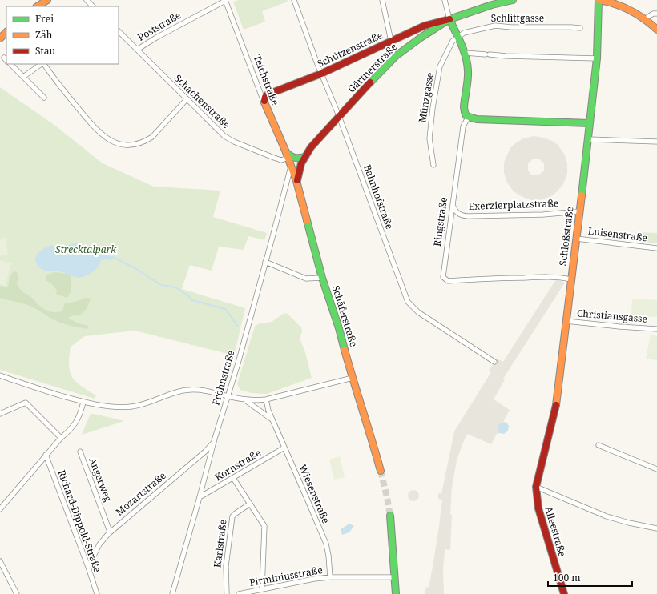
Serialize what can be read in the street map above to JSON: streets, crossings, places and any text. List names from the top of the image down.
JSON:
{
  "streets": {
    "main road": [
      "Schützenstraße",
      "Gärtnerstraße",
      "Teichstraße",
      "Schloßstraße",
      "Schäferstraße",
      "Alleestraße"
    ],
    "street": [
      "Schlittgasse",
      "Poststraße",
      "Münzgasse",
      "Schachenstraße",
      "Bahnhofstraße",
      "Exerzierplatzstraße",
      "Ringstraße",
      "Luisenstraße",
      "Christiansgasse",
      "Fröhnstraße",
      "Kornstraße",
      "Angerweg",
      "Mozartstraße",
      "Wiesenstraße",
      "Richard-Dippold-Straße",
      "Karlstraße",
      "Pirminiusstraße"
    ]
  },
  "crossings": [
    ["Schlittgasse", "Münzgasse"],
    ["Poststraße", "Teichstraße"],
    ["Poststraße", "Schachenstraße"],
    ["Schützenstraße", "Gärtnerstraße"],
    ["Schützenstraße", "Teichstraße"],
    ["Schützenstraße", "Bahnhofstraße"],
    ["Gärtnerstraße", "Bahnhofstraße"],
    ["Gärtnerstraße", "Schäferstraße"],
    ["Teichstraße", "Schachenstraße"],
    ["Teichstraße", "Schäferstraße"],
    ["Teichstraße", "Fröhnstraße"],
    ["Exerzierplatzstraße", "Ringstraße"],
    ["Exerzierplatzstraße", "Schloßstraße"],
    ["Ringstraße", "Schloßstraße"],
    ["Luisenstraße", "Schloßstraße"],
    ["Schloßstraße", "Christiansgasse"],
    ["Schloßstraße", "Alleestraße"],
    ["Schäferstraße", "Fröhnstraße"],
    ["Fröhnstraße", "Kornstraße"],
    ["Fröhnstraße", "Mozartstraße"],
    ["Kornstraße", "Wiesenstraße"],
    ["Angerweg", "Mozartstraße"],
    ["Mozartstraße", "Richard-Dippold-Straße"],
    ["Wiesenstraße", "Pirminiusstraße"]
  ],
  "parks": ["Strecktalpark"],
  "legend": ["Frei", "Zäh", "Stau"],
  "scale_bar": "100 m"
}
